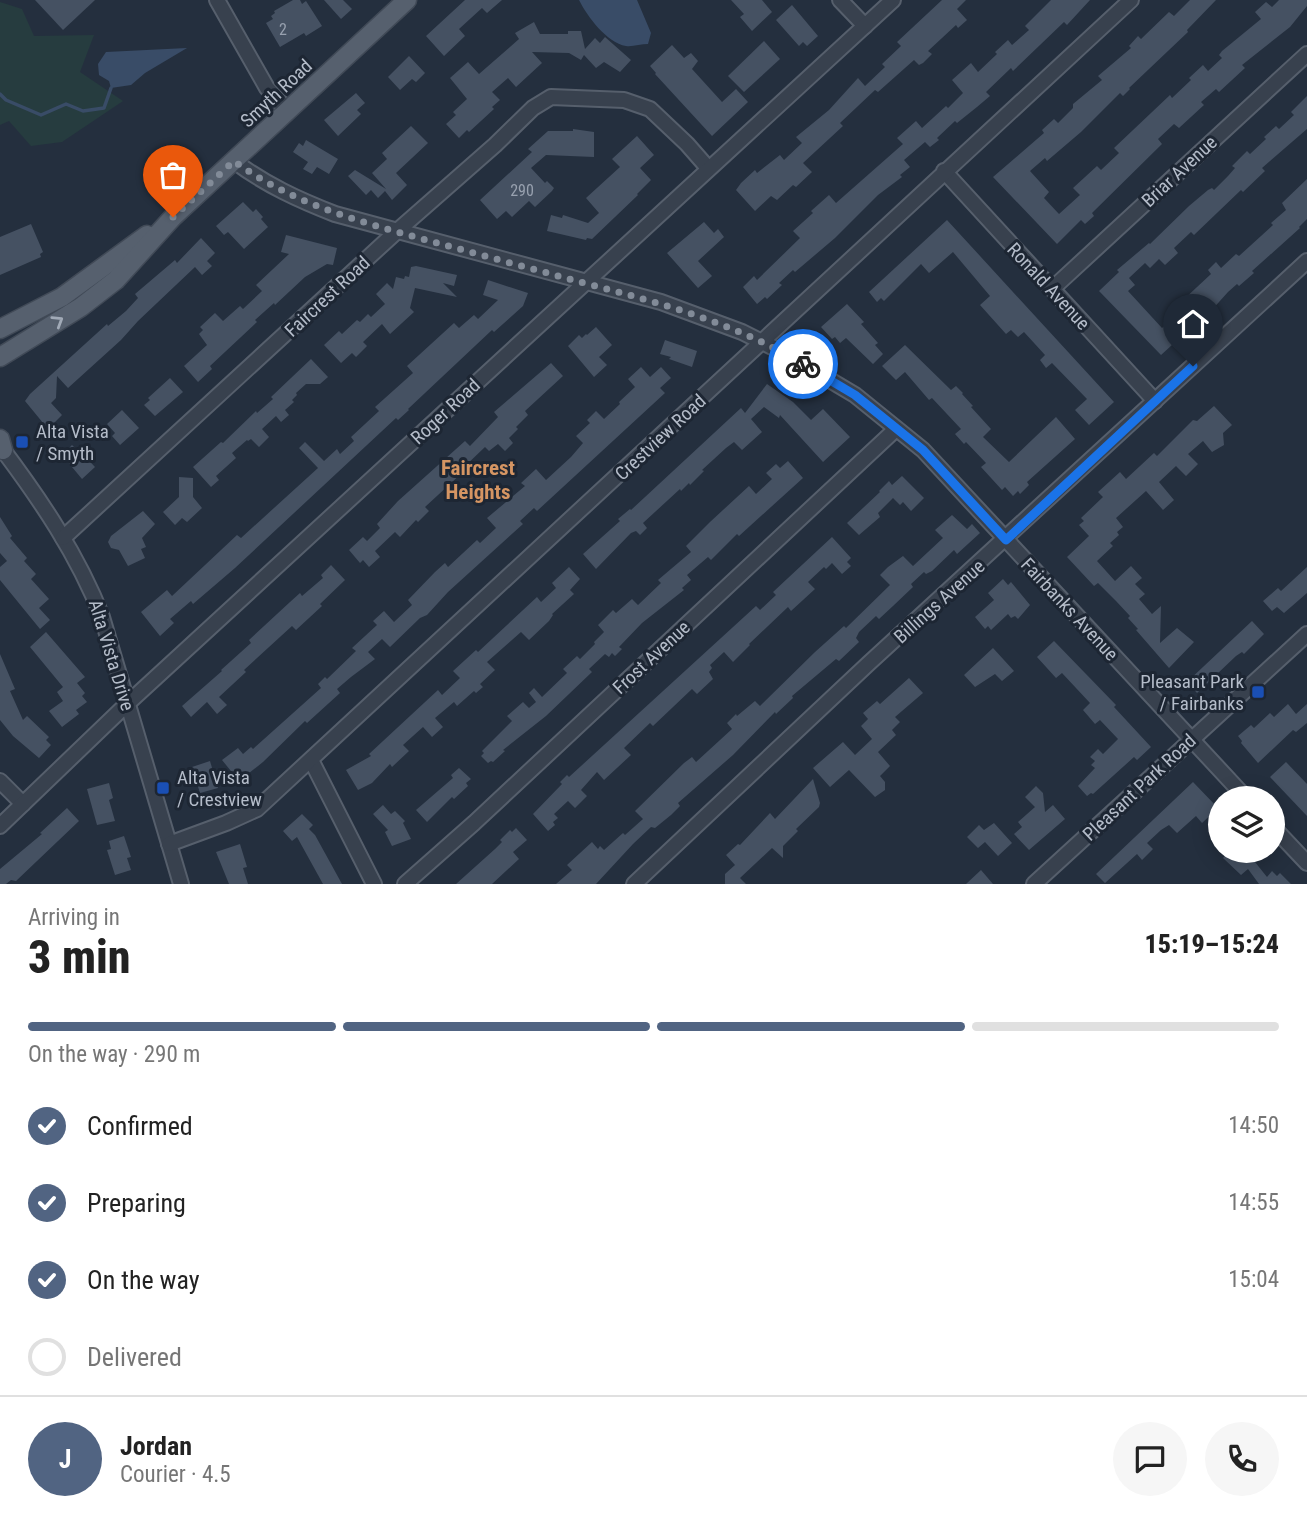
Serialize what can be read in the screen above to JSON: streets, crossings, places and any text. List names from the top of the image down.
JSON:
{
  "streets": {
    "main road": ["Smyth Road"],
    "street": [
      "Briar Avenue",
      "Ronald Avenue",
      "Faircrest Road",
      "Roger Road",
      "Crestview Road",
      "Billings Avenue",
      "Fairbanks Avenue",
      "Alta Vista Drive",
      "Frost Avenue",
      "Pleasant Park Road"
    ]
  },
  "crossings": [
    ["Smyth Road", "Fairbanks Avenue"],
    ["Briar Avenue", "Ronald Avenue"],
    ["Ronald Avenue", "Crestview Road"],
    ["Ronald Avenue", "Billings Avenue"],
    ["Faircrest Road", "Roger Road"],
    ["Faircrest Road", "Fairbanks Avenue"],
    ["Faircrest Road", "Alta Vista Drive"],
    ["Roger Road", "Fairbanks Avenue"],
    ["Roger Road", "Alta Vista Drive"],
    ["Crestview Road", "Fairbanks Avenue"],
    ["Crestview Road", "Alta Vista Drive"],
    ["Billings Avenue", "Fairbanks Avenue"],
    ["Fairbanks Avenue", "Frost Avenue"],
    ["Fairbanks Avenue", "Pleasant Park Road"]
  ],
  "districts": ["Faircrest Heights"],
  "places": {
    "transit": ["Alta Vista / Smyth", "Pleasant Park / Fairbanks", "Alta Vista / Crestview"]
  },
  "house_numbers": ["2", "290"],
  "page": {
    "heading": ["3 min", "Arriving in", "15:19–15:24"],
    "panel": ["Jordan", "Courier · 4.5"],
    "bar": "On the way · 290 m",
    "list": [
      ["Confirmed", "14:50"],
      ["Preparing", "14:55"],
      ["On the way", "15:04"],
      "Delivered"
    ],
    "round": "J"
  }
}
